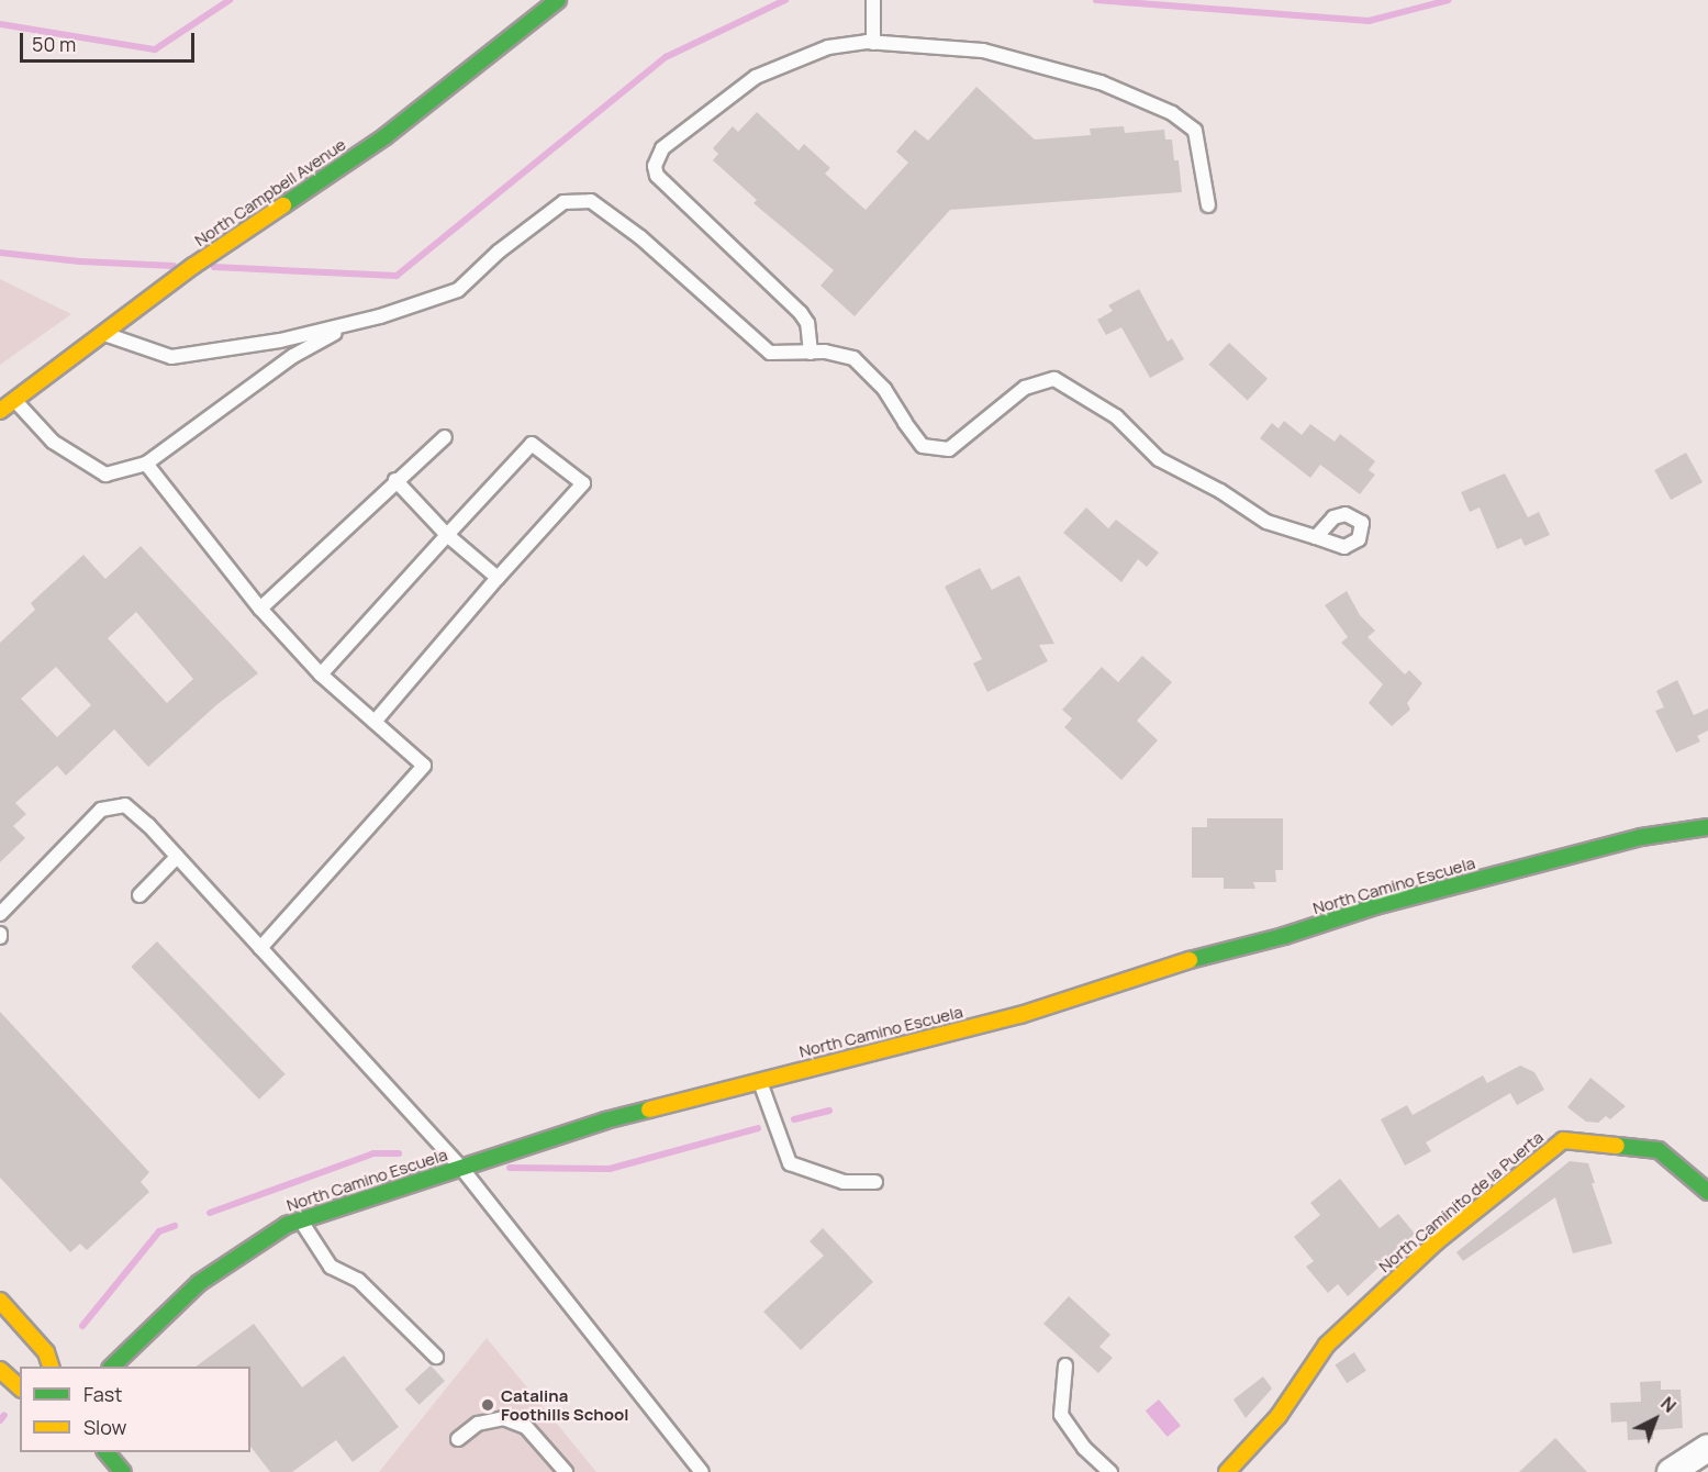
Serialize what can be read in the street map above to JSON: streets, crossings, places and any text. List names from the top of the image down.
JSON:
{
  "streets": {
    "street": ["North Campbell Avenue", "North Camino Escuela", "North Caminito de la Puerta"]
  },
  "places": ["Catalina Foothills School"],
  "legend": ["Fast", "Slow"],
  "scale_bar": "50 m",
  "north": "top right"
}
